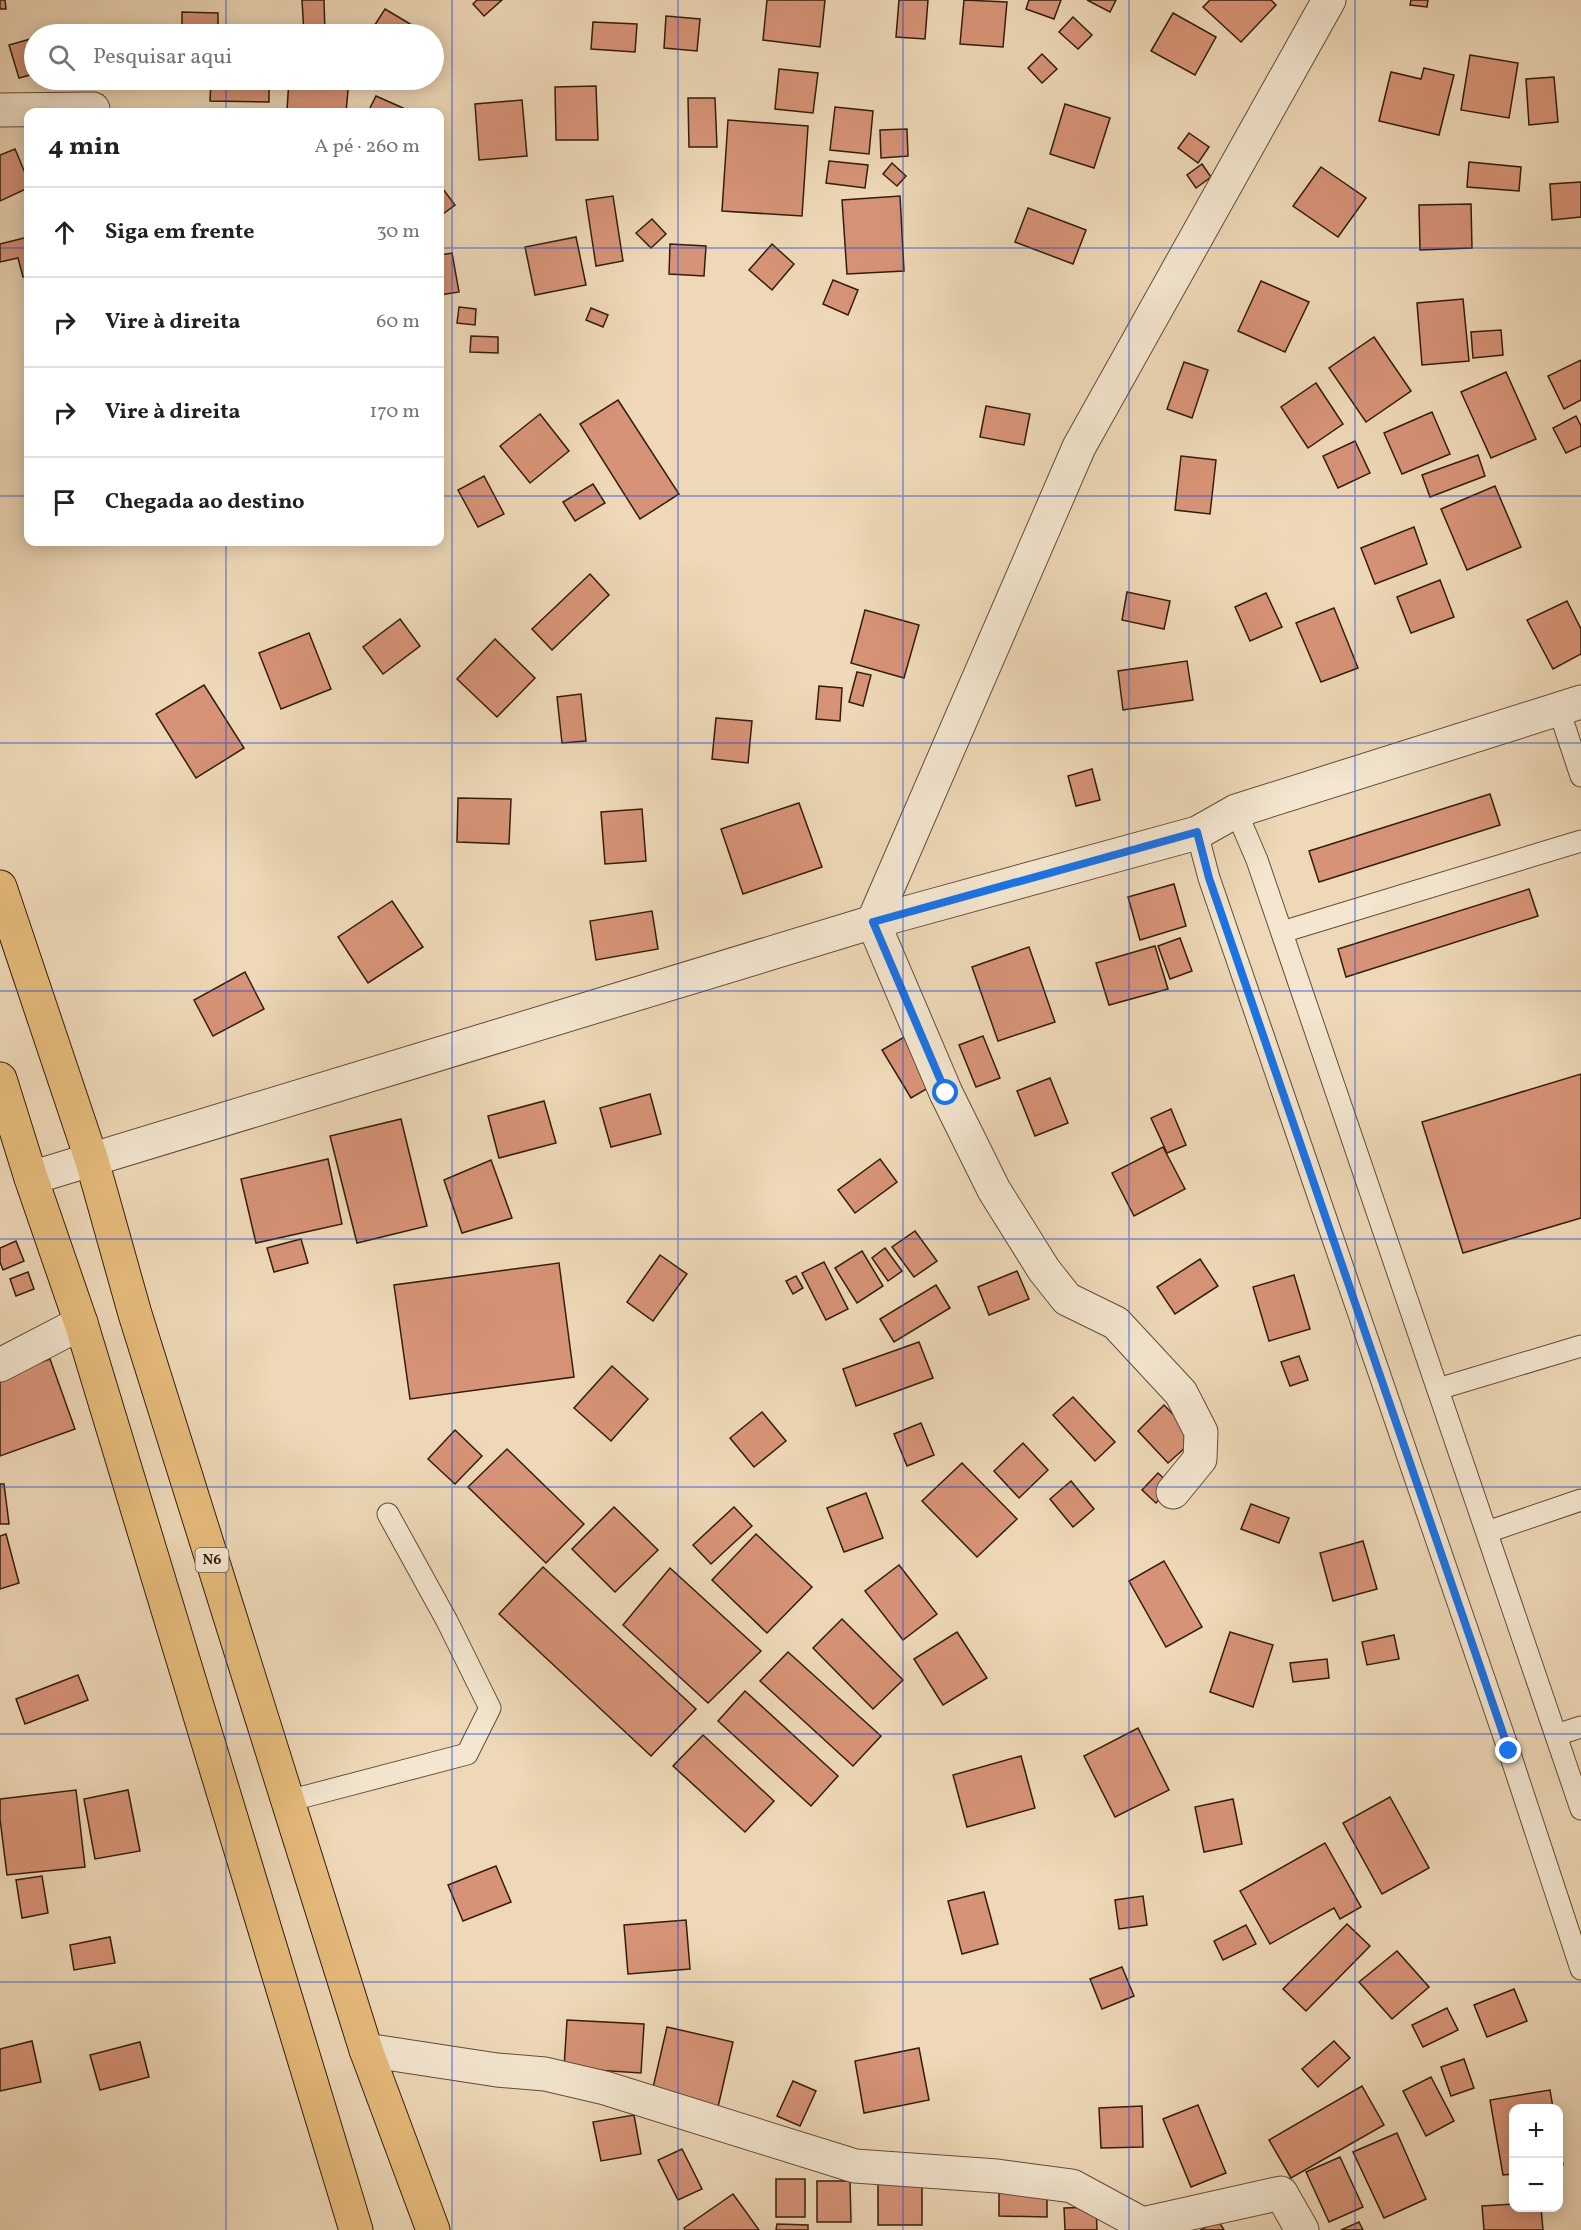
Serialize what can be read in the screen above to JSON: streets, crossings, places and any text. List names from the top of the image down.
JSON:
{
  "streets": {
    "highway": ["N6"]
  },
  "page": {
    "search": "Pesquisar aqui",
    "heading": ["4 min", "A pé · 260 m"],
    "list": [
      ["Siga em frente", "30 m"],
      ["Vire à direita", "60 m"],
      ["Vire à direita", "170 m"],
      "Chegada ao destino"
    ],
    "map_buttons": ["+", "−"]
  }
}
